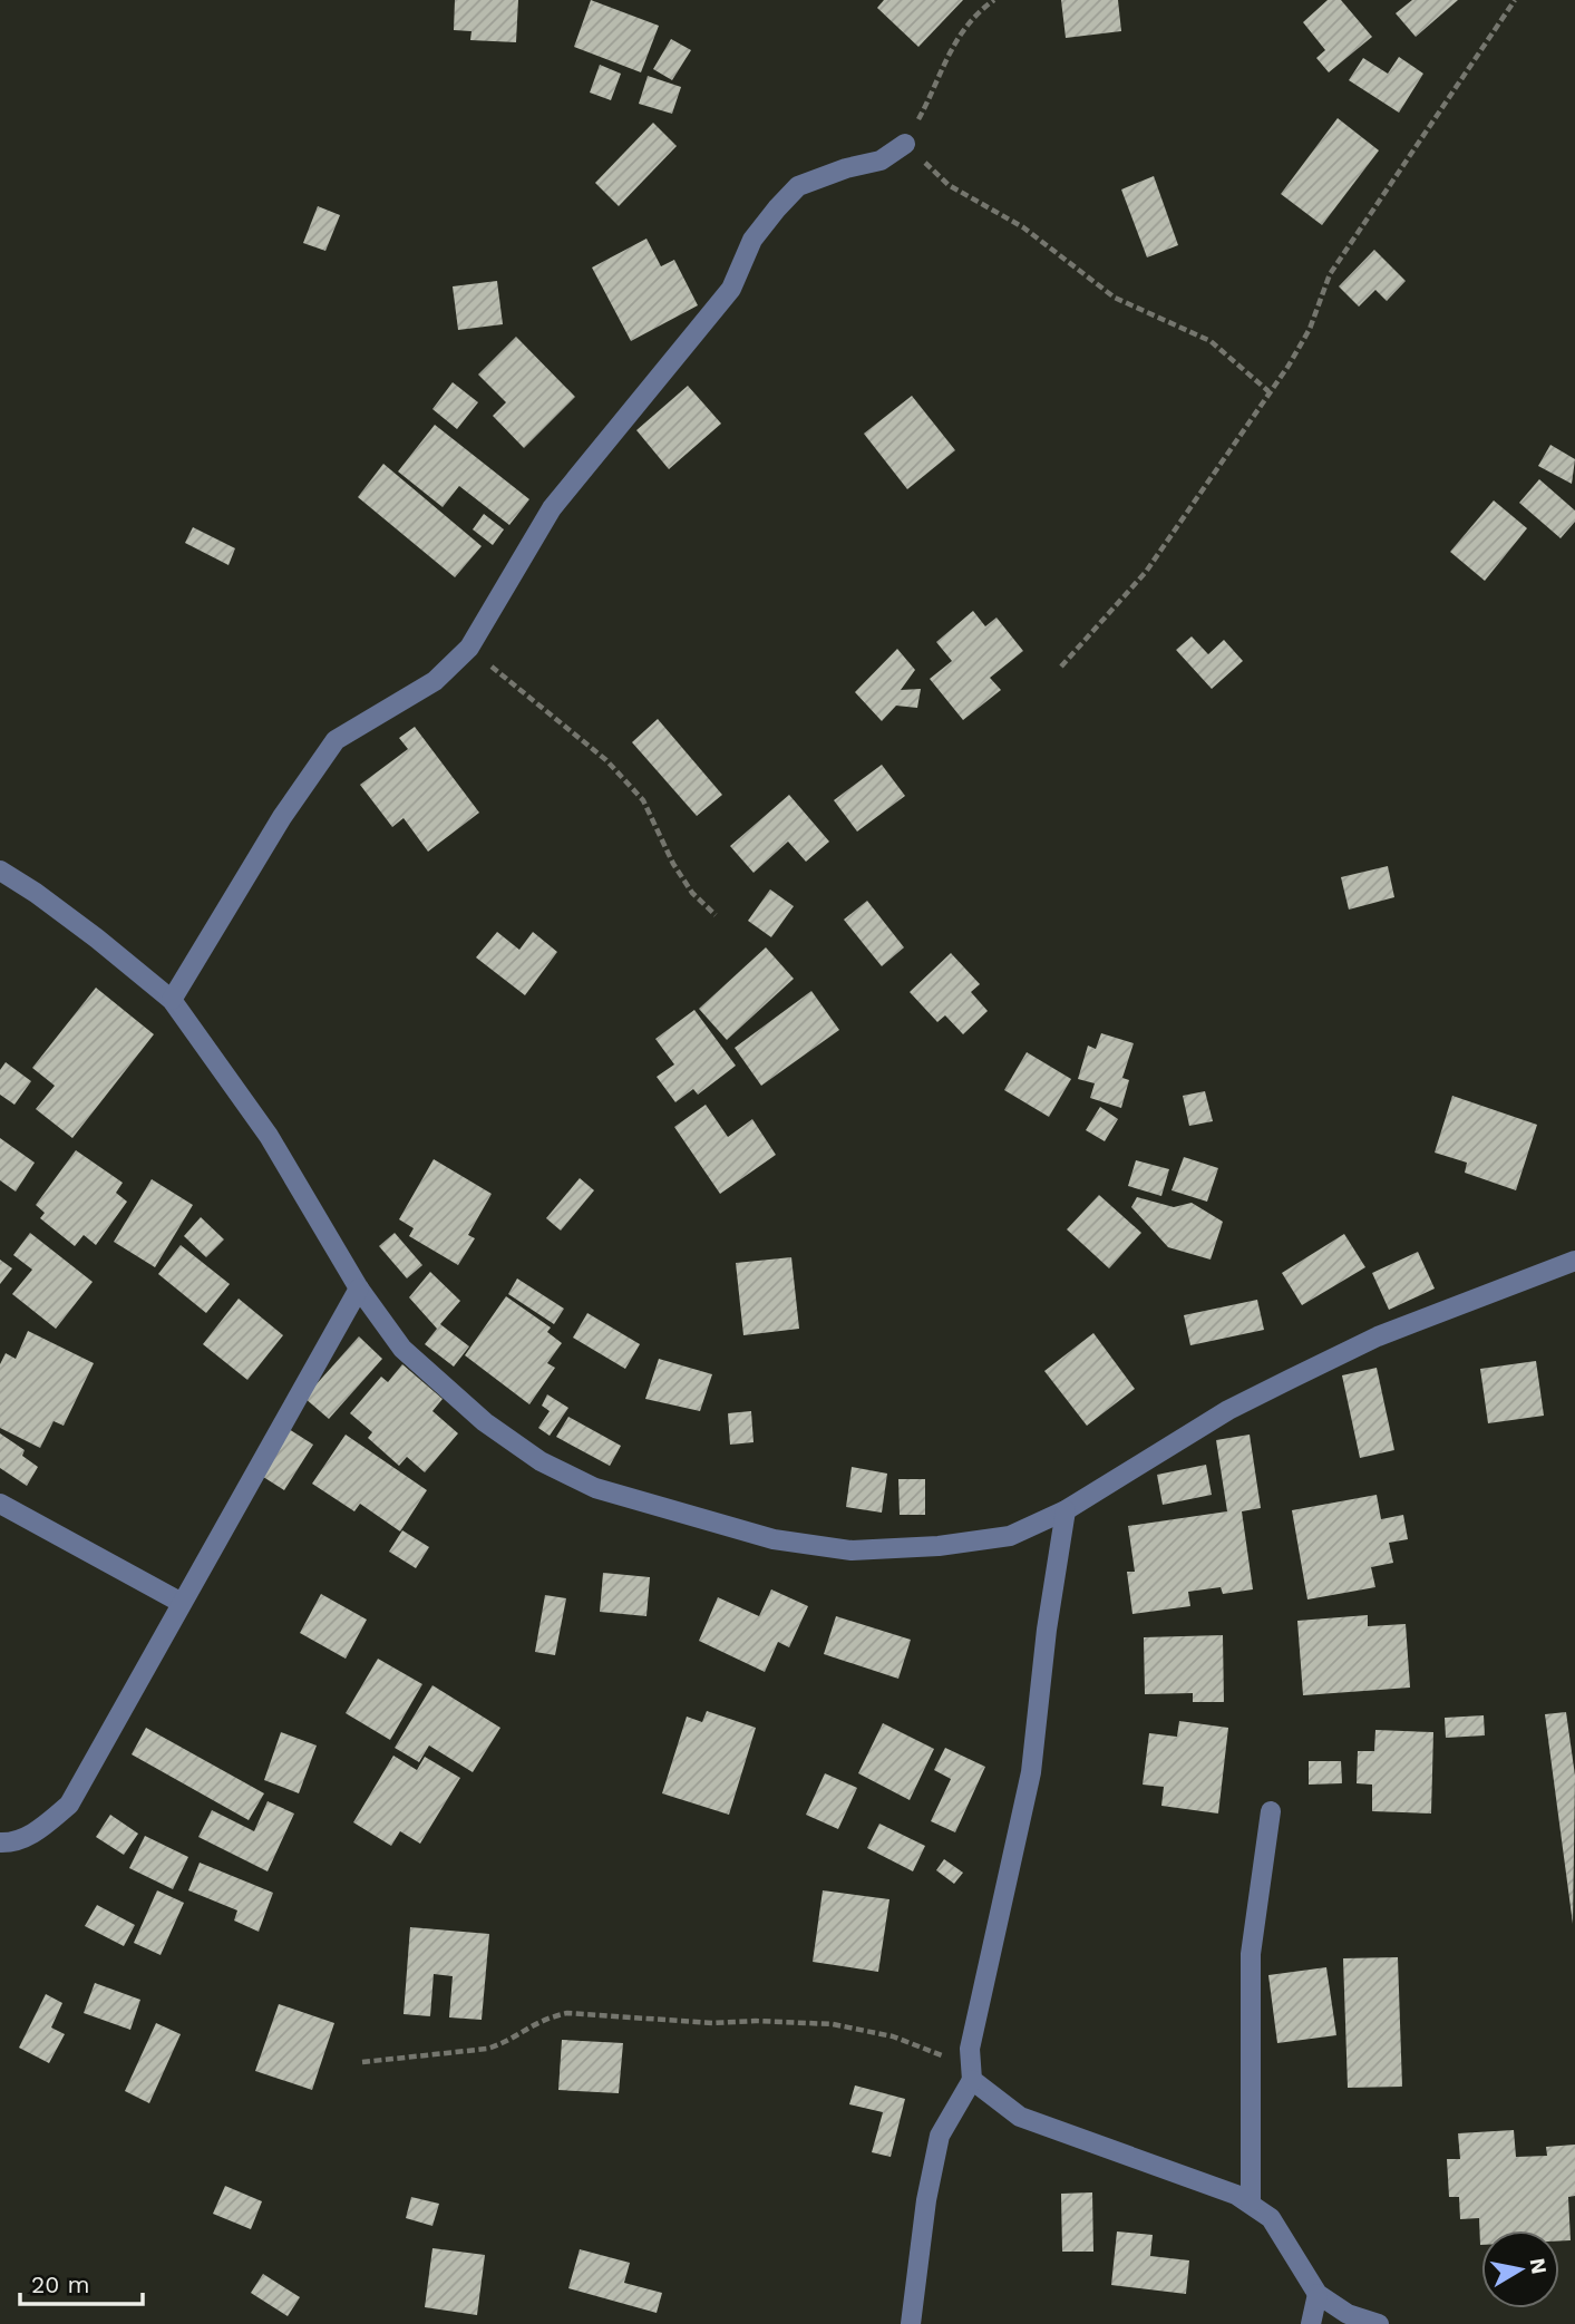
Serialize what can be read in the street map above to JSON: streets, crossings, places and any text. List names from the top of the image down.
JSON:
{
  "scale_bar": "20 m",
  "north": "right"
}
